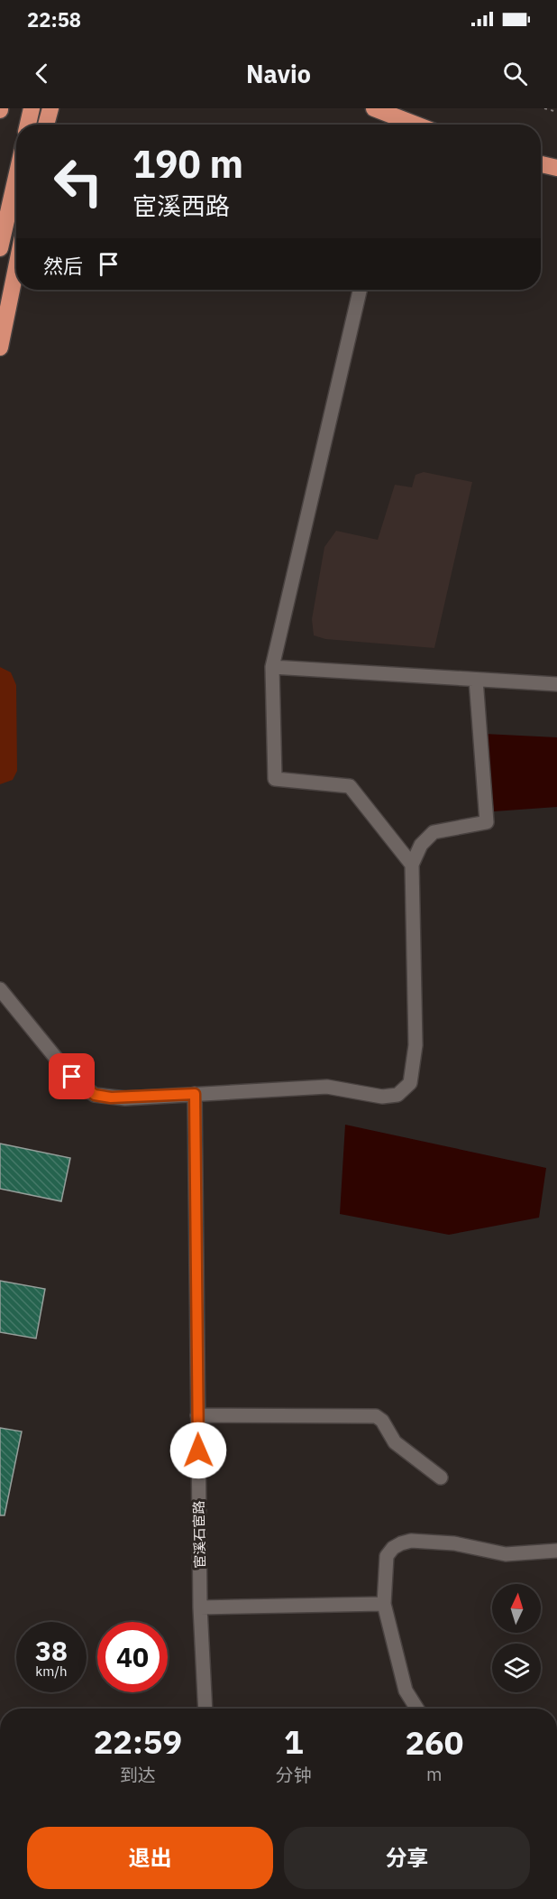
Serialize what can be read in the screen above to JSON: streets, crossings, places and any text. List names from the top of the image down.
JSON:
{
  "streets": {
    "street": ["宦溪石宦路"]
  },
  "north": "top",
  "page": {
    "status": "22:58",
    "header": "Navio",
    "turn": ["190 m", "宦溪西路"],
    "then": "然后",
    "speed": "38 km/h",
    "limit": "40",
    "eta": [
      "22:59",
      "到达",
      "1",
      "分钟",
      "260",
      "m"
    ],
    "buttons": ["退出", "分享"]
  }
}
